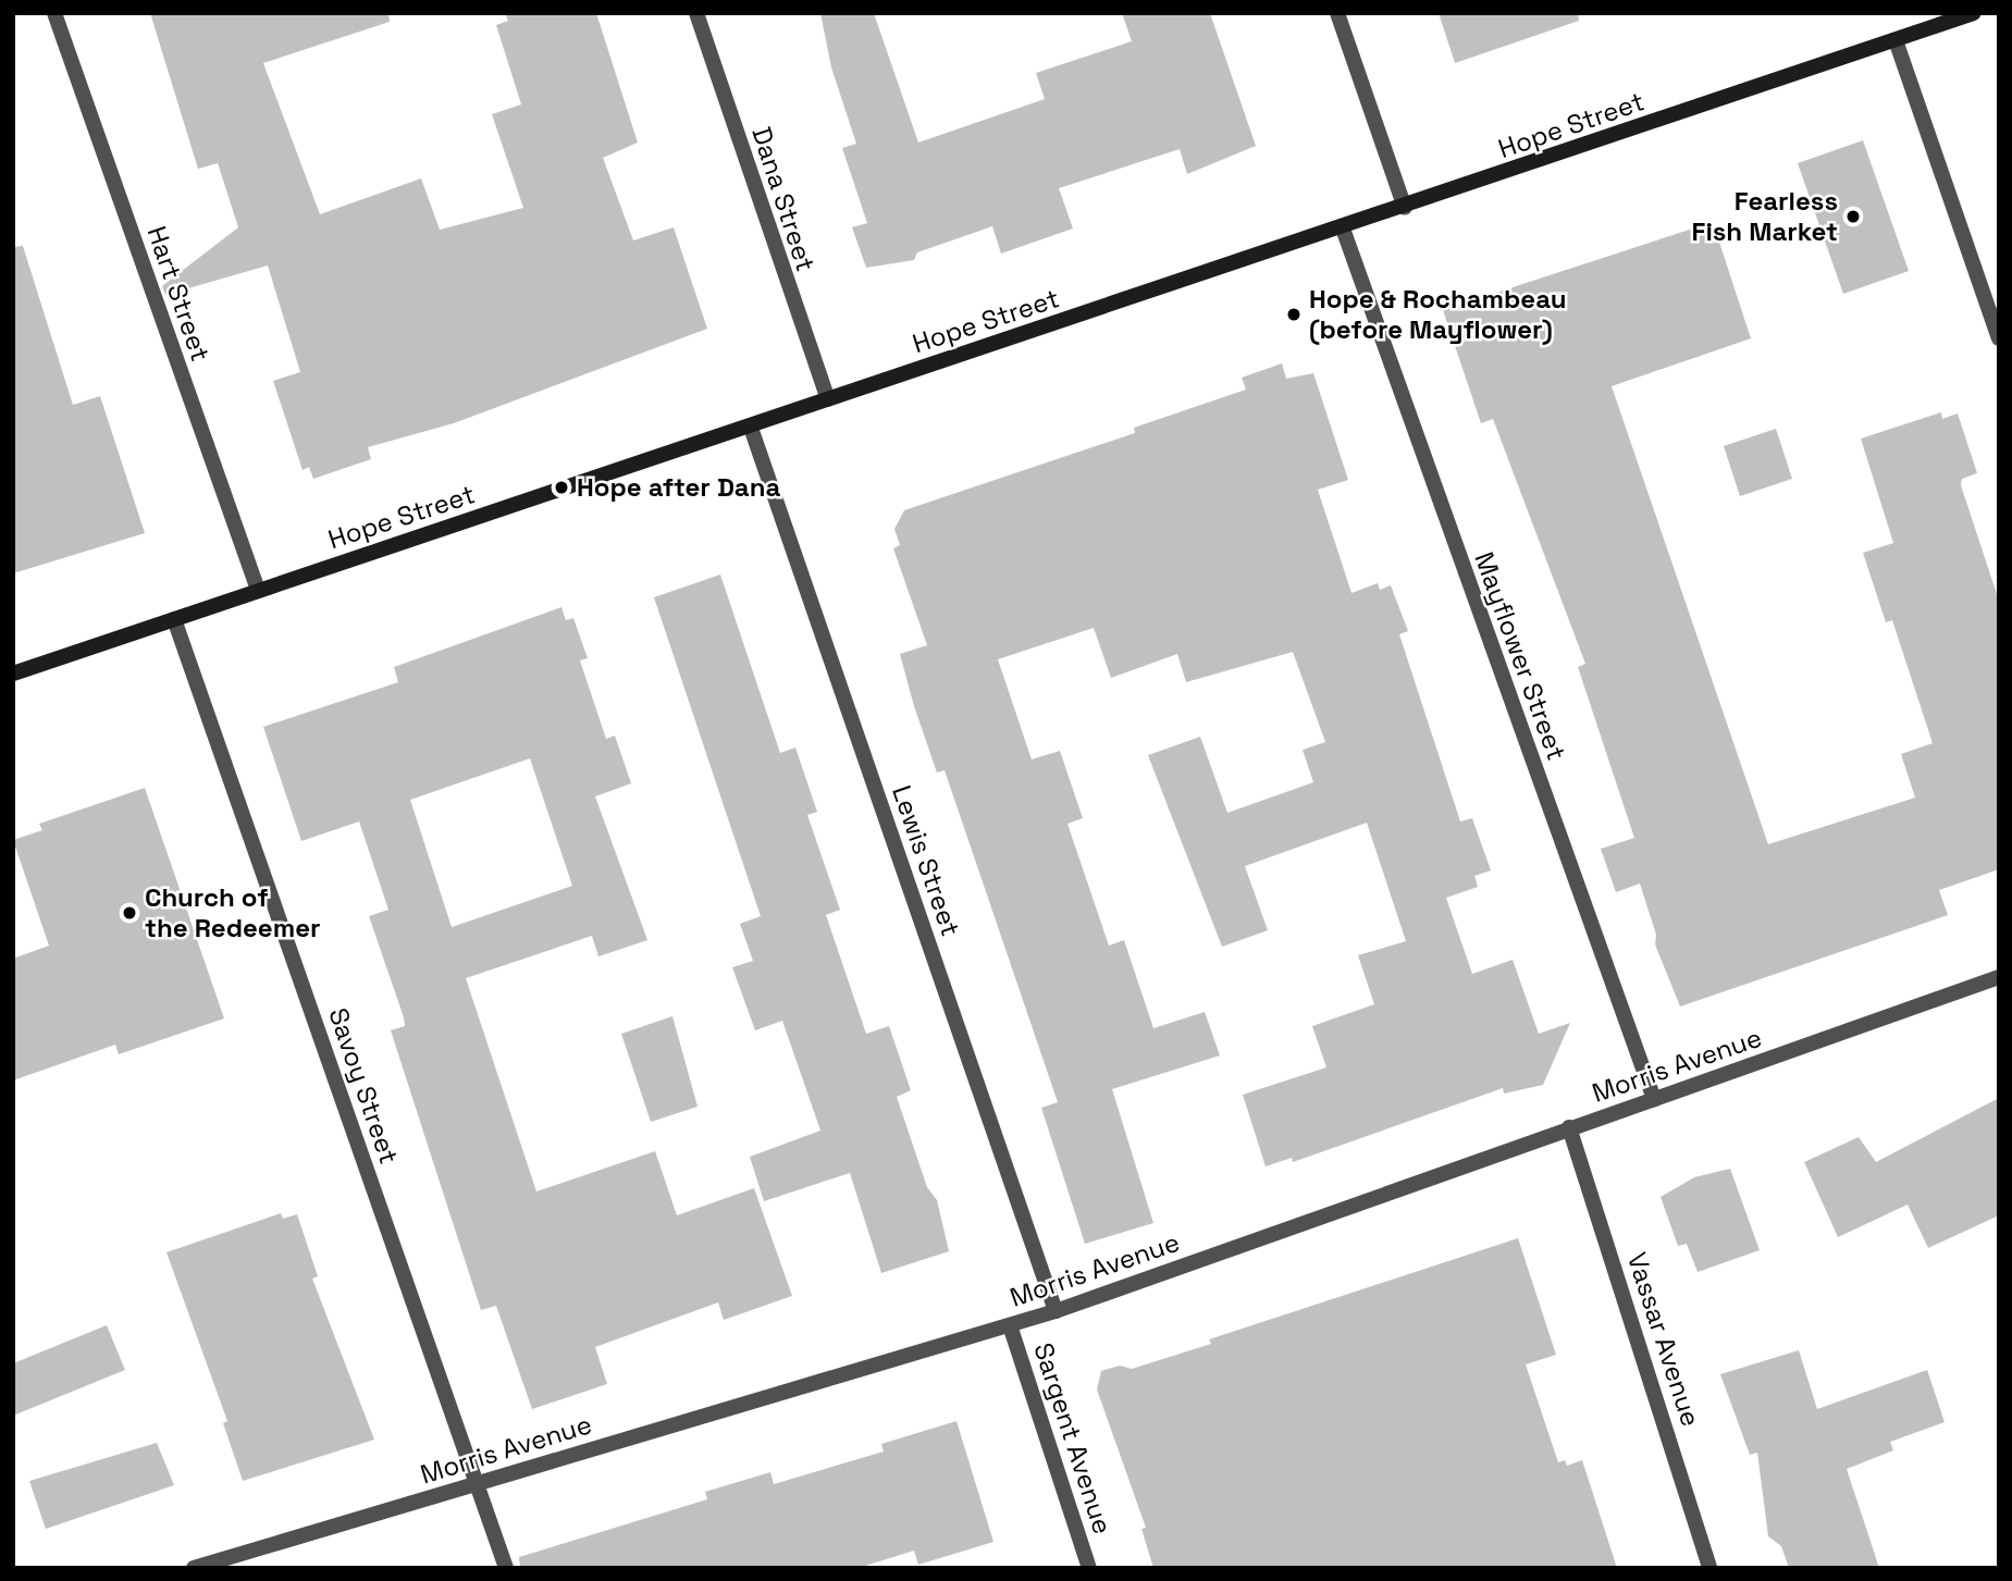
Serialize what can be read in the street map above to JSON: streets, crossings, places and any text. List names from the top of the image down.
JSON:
{
  "streets": {
    "main road": ["Hope Street"],
    "street": [
      "Dana Street",
      "Hart Street",
      "Mayflower Street",
      "Lewis Street",
      "Morris Avenue",
      "Savoy Street",
      "Vassar Avenue",
      "Sargent Avenue"
    ]
  },
  "crossings": [
    ["Hope Street", "Dana Street"],
    ["Hope Street", "Hart Street"],
    ["Hope Street", "Mayflower Street"],
    ["Hope Street", "Lewis Street"],
    ["Hope Street", "Savoy Street"],
    ["Mayflower Street", "Morris Avenue"],
    ["Lewis Street", "Morris Avenue"],
    ["Morris Avenue", "Savoy Street"],
    ["Morris Avenue", "Vassar Avenue"],
    ["Morris Avenue", "Sargent Avenue"]
  ],
  "places": [
    "Fearless Fish Market",
    "Hope & Rochambeau (before Mayflower)",
    "Hope after Dana",
    "Church of the Redeemer"
  ]
}
